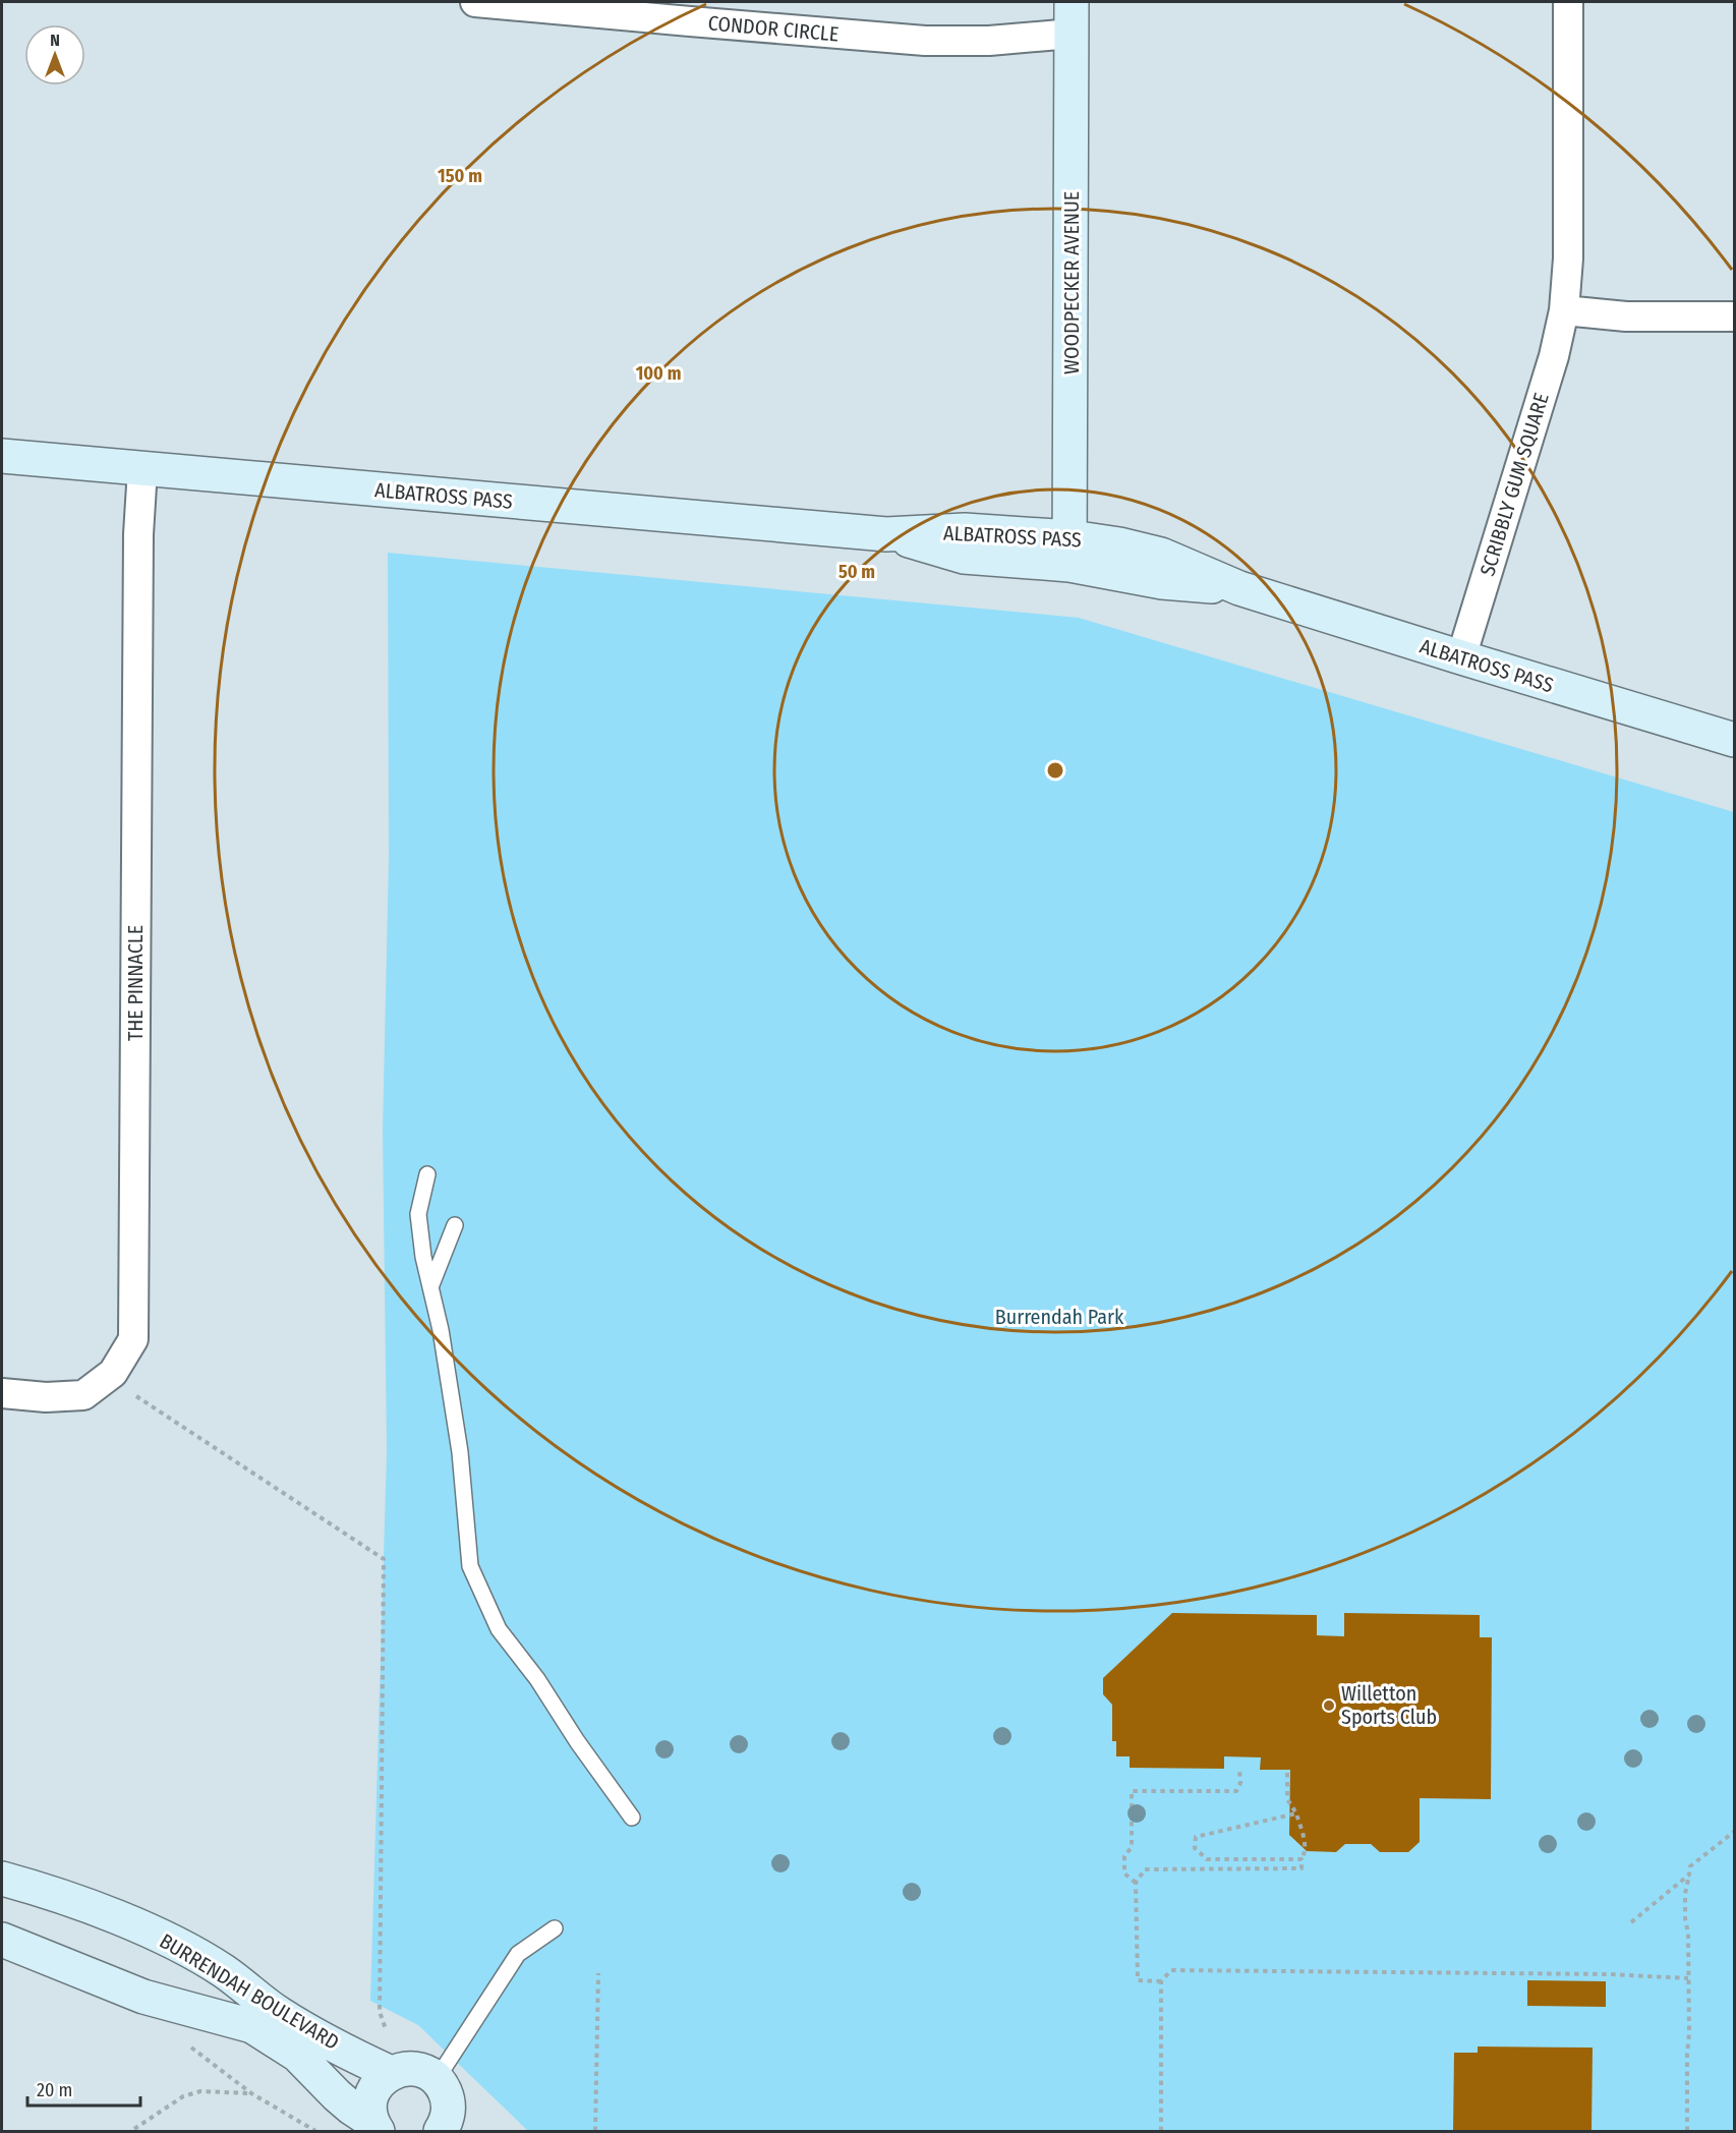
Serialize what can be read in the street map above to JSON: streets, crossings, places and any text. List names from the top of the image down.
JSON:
{
  "streets": {
    "street": [
      "CONDOR CIRCLE",
      "WOODPECKER AVENUE",
      "SCRIBBLY GUM SQUARE",
      "ALBATROSS PASS",
      "THE PINNACLE",
      "BURRENDAH BOULEVARD"
    ]
  },
  "crossings": [
    ["CONDOR CIRCLE", "WOODPECKER AVENUE"],
    ["WOODPECKER AVENUE", "ALBATROSS PASS"],
    ["SCRIBBLY GUM SQUARE", "ALBATROSS PASS"],
    ["ALBATROSS PASS", "THE PINNACLE"]
  ],
  "parks": ["Burrendah Park"],
  "places": ["Willetton Sports Club"],
  "scale_bar": "20 m",
  "north": "top",
  "rings": ["150 m", "100 m", "50 m"]
}
